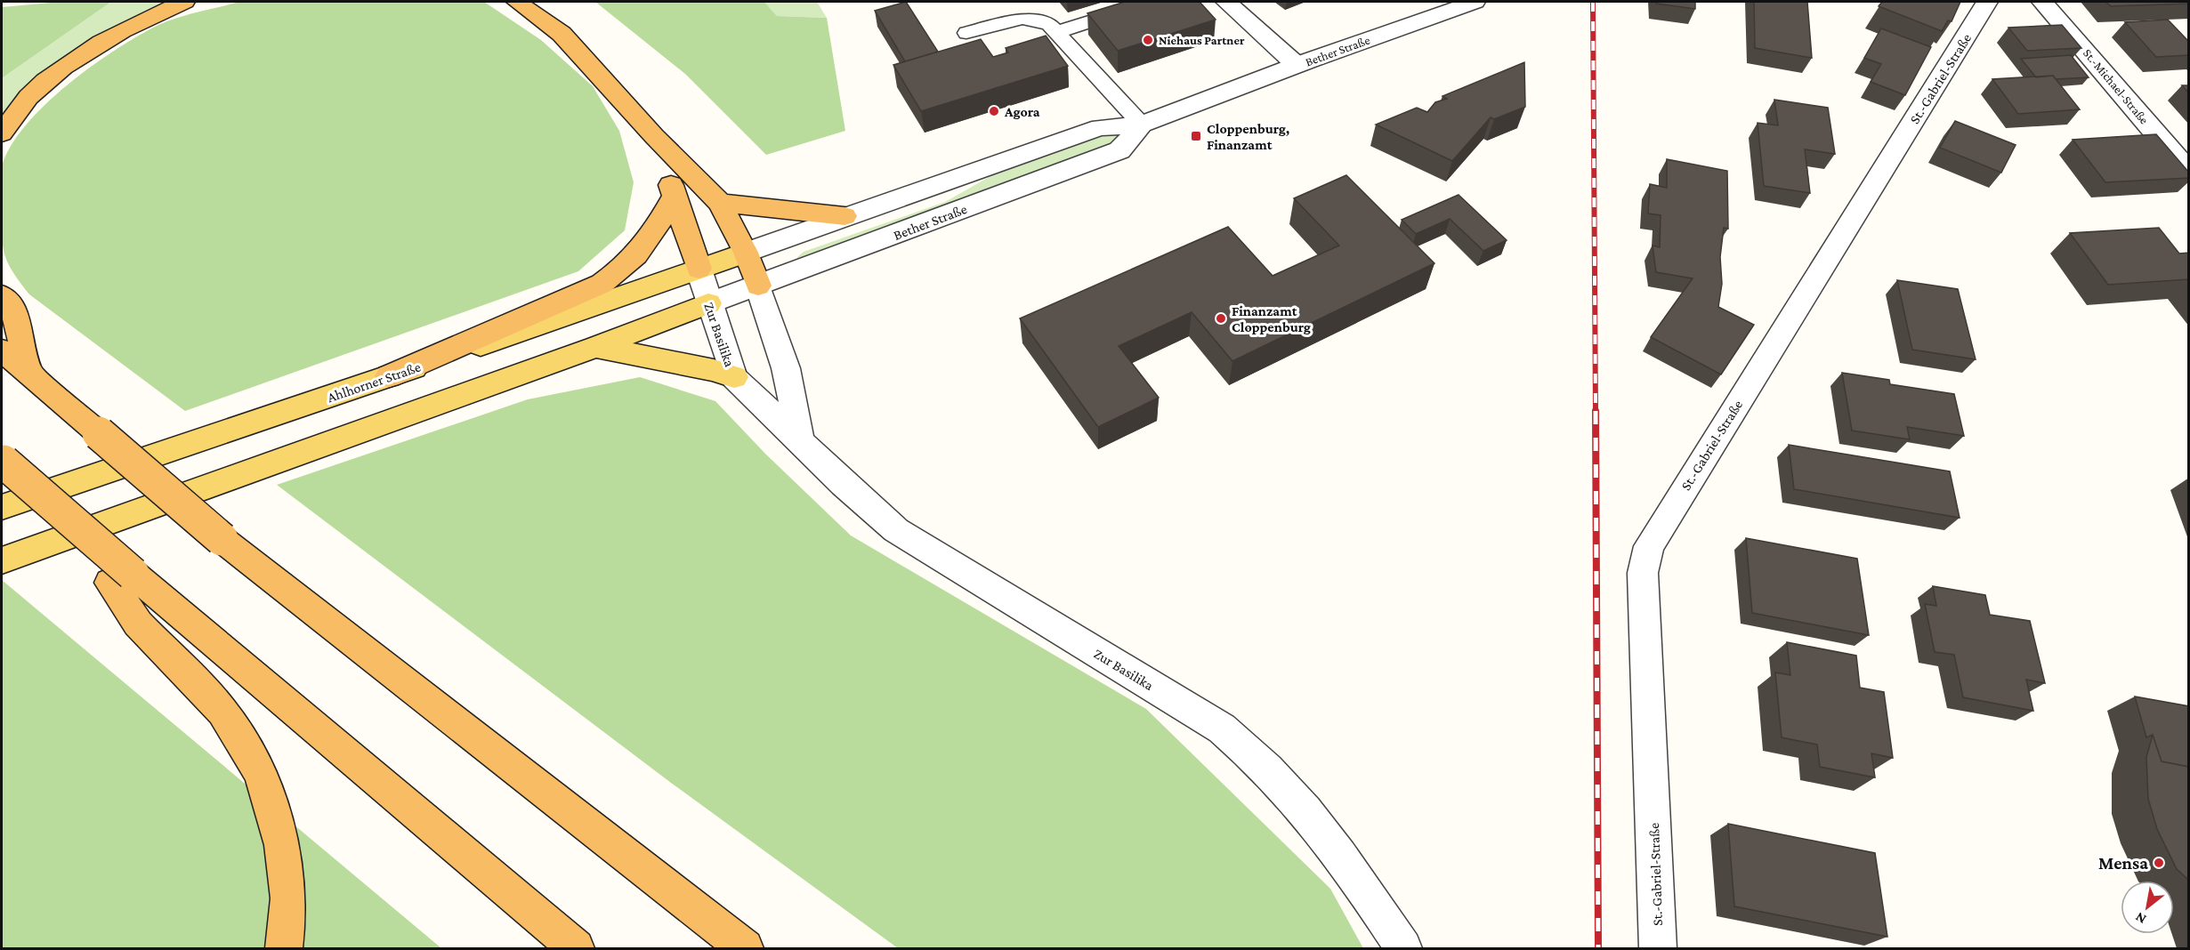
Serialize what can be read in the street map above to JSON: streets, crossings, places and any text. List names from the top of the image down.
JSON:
{
  "streets": {
    "main road": ["Ahlhorner Straße"],
    "street": [
      "Bether Straße",
      "St.-Gabriel-Straße",
      "St.-Michael-Straße",
      "Zur Basilika"
    ]
  },
  "crossings": [
    ["Bether Straße", "Zur Basilika"],
    ["Bether Straße", "Ahlhorner Straße"],
    ["Zur Basilika", "Ahlhorner Straße"]
  ],
  "places": {
    "other": [
      "Niehaus Partner",
      "Agora",
      "Finanzamt Cloppenburg",
      "Mensa"
    ],
    "transit": ["Cloppenburg, Finanzamt"]
  },
  "north": "bottom left"
}
